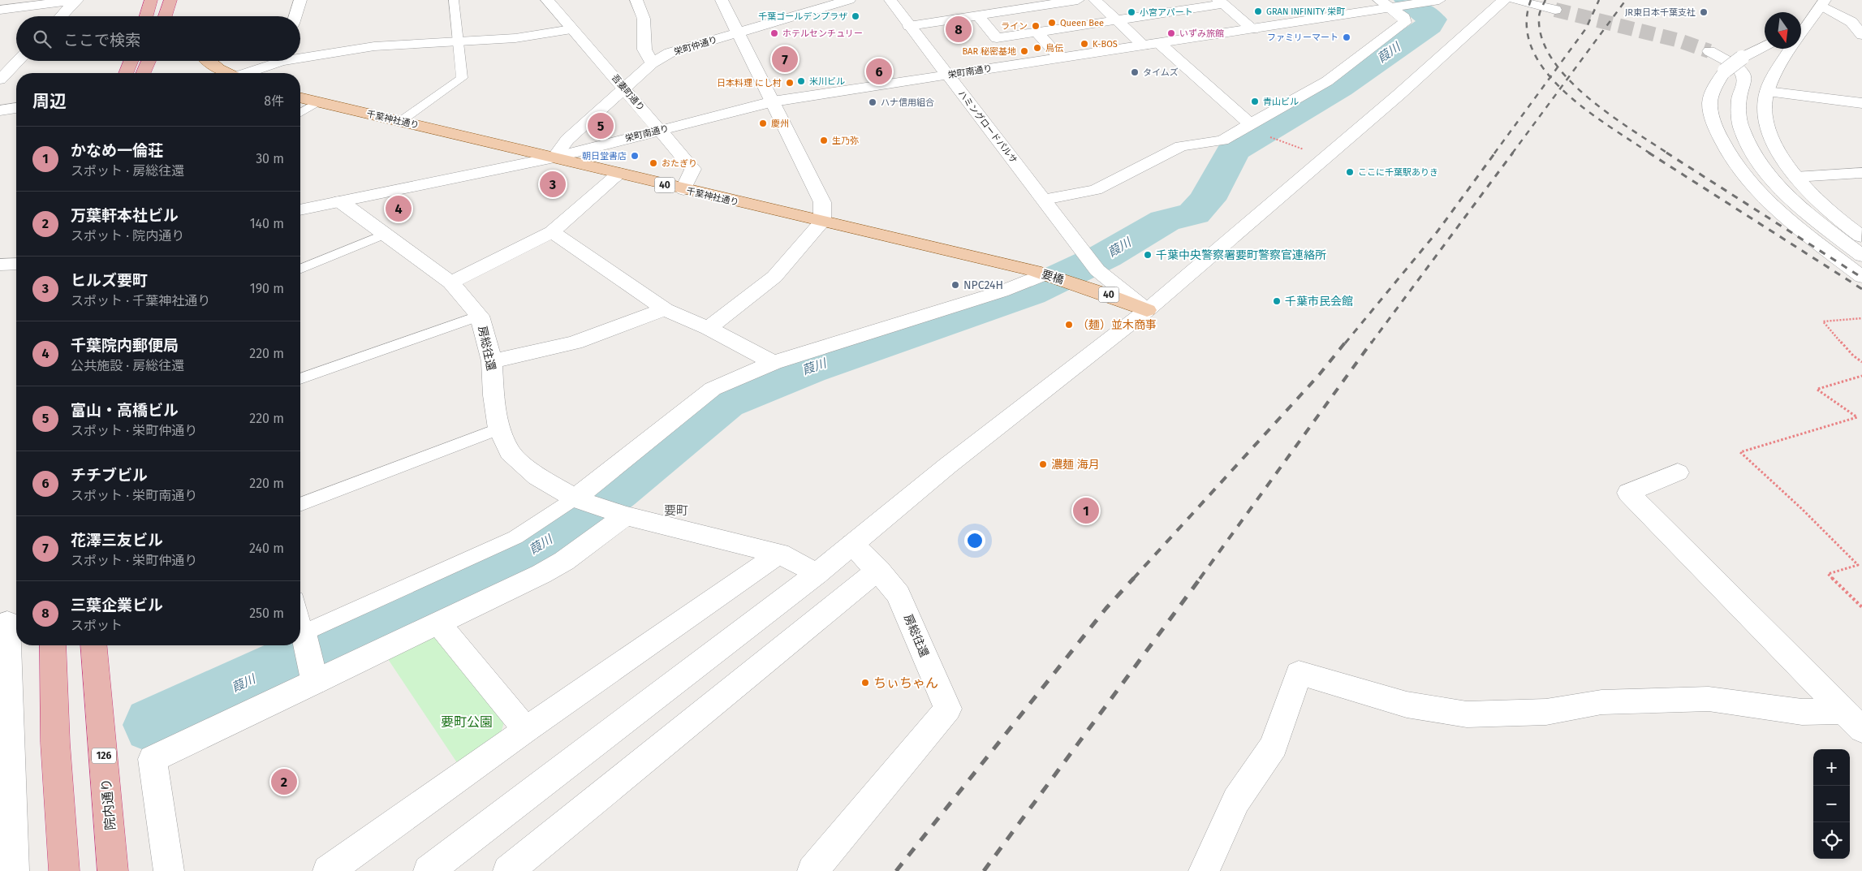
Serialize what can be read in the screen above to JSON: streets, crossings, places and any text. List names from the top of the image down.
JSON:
{
  "streets": {
    "highway": ["126", "院内通り"],
    "main road": ["千葉神社通り", "40", "要橋"],
    "street": [
      "栄町仲通り",
      "栄町南通り",
      "吾妻町通り",
      "ハミングロードパルサ",
      "房総往還"
    ]
  },
  "crossings": [
    ["栄町仲通り", "栄町南通り"],
    ["栄町仲通り", "吾妻町通り"],
    ["栄町仲通り", "千葉神社通り"],
    ["栄町南通り", "吾妻町通り"],
    ["栄町南通り", "千葉神社通り"],
    ["栄町南通り", "ハミングロードパルサ"],
    ["栄町南通り", "房総往還"],
    ["吾妻町通り", "千葉神社通り"],
    ["千葉神社通り", "要橋"],
    ["ハミングロードパルサ", "要橋"]
  ],
  "districts": ["要町"],
  "water": ["葭川"],
  "parks": ["要町公園"],
  "places": [
    "GRAN INFINITY 栄町",
    "小宮アパート",
    "JR東日本千葉支社",
    "千葉ゴールデンプラザ",
    "Queen Bee",
    "ライン",
    "ホテルセンチュリー",
    "いずみ旅館",
    "ファミリーマート",
    "K-BOS",
    "鳥伝",
    "BAR 秘密基地",
    "タイムズ",
    "米川ビル",
    "日本料理 にし村",
    "青山ビル",
    "ハナ信用組合",
    "慶州",
    "生乃弥",
    "朝日堂書店",
    "おたぎり",
    "ここに千葉駅ありき",
    "千葉中央警察署要町警察官連絡所",
    "NPC24H",
    "千葉市民会館",
    "（麺）並木商事",
    "濃麺 海月",
    "ちぃちゃん"
  ],
  "north": "bottom",
  "page": {
    "pins": [
      "8",
      "7",
      "6",
      "5",
      "3",
      "4",
      "1",
      "2"
    ],
    "search": "ここで検索",
    "heading": ["周辺", "8件"],
    "list": [
      {
        "mark": "1",
        "name": "かなめ一倫荘",
        "note": "スポット · 房総往還",
        "value": "30 m"
      },
      {
        "mark": "2",
        "name": "万葉軒本社ビル",
        "note": "スポット · 院内通り",
        "value": "140 m"
      },
      {
        "mark": "3",
        "name": "ヒルズ要町",
        "note": "スポット · 千葉神社通り",
        "value": "190 m"
      },
      {
        "mark": "4",
        "name": "千葉院内郵便局",
        "note": "公共施設 · 房総往還",
        "value": "220 m"
      },
      {
        "mark": "5",
        "name": "富山・高橋ビル",
        "note": "スポット · 栄町仲通り",
        "value": "220 m"
      },
      {
        "mark": "6",
        "name": "チチブビル",
        "note": "スポット · 栄町南通り",
        "value": "220 m"
      },
      {
        "mark": "7",
        "name": "花澤三友ビル",
        "note": "スポット · 栄町仲通り",
        "value": "240 m"
      },
      {
        "mark": "8",
        "name": "三葉企業ビル",
        "note": "スポット",
        "value": "250 m"
      }
    ],
    "map_buttons": ["+", "−"]
  }
}
